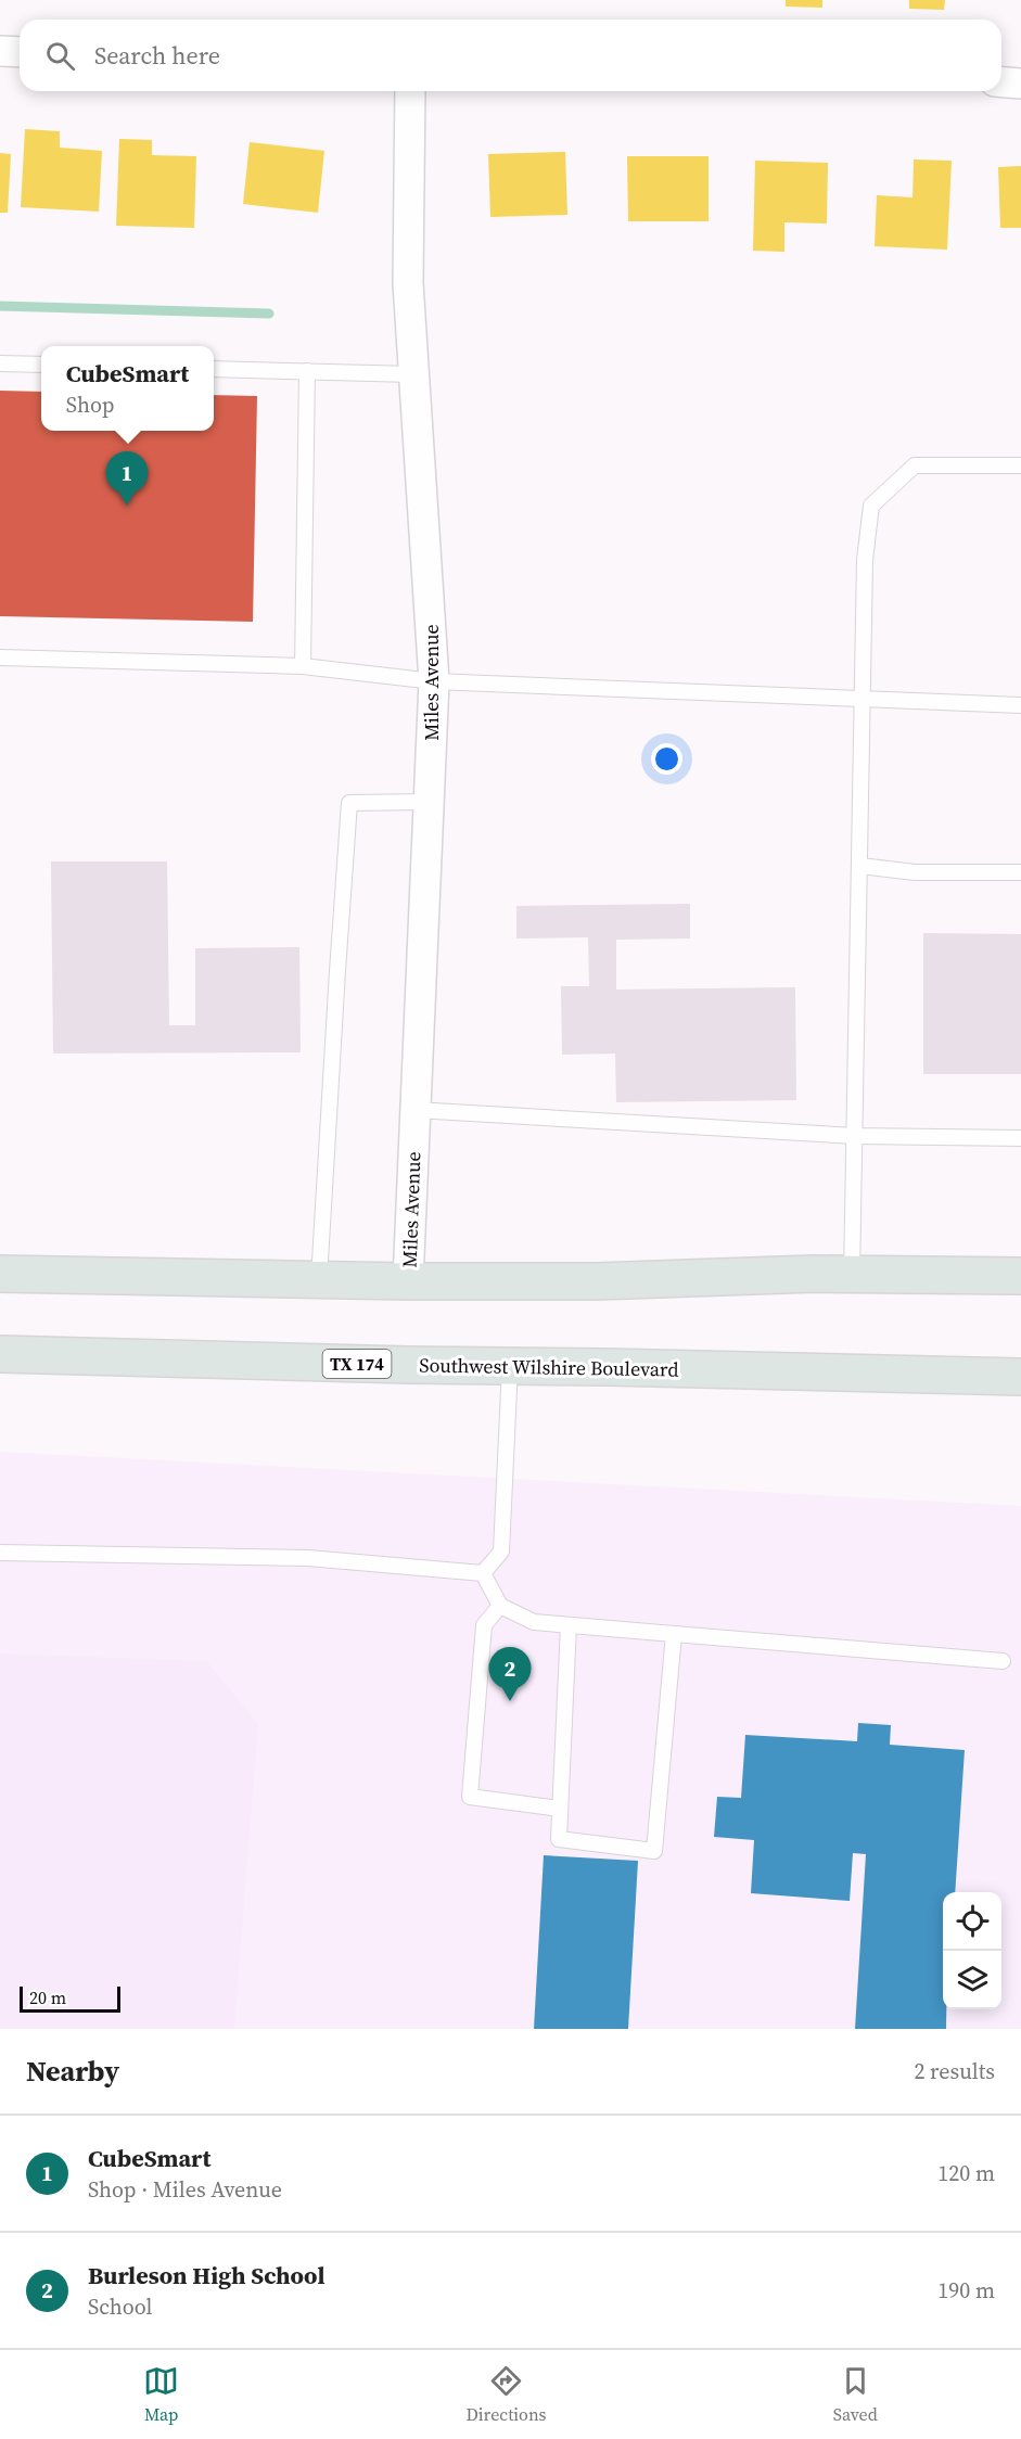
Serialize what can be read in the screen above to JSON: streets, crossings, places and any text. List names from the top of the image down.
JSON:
{
  "streets": {
    "main road": ["TX 174", "Southwest Wilshire Boulevard"],
    "street": ["Miles Avenue"]
  },
  "scale_bar": "20 m",
  "page": {
    "search": "Search here",
    "popup": ["CubeSmart", "Shop"],
    "pins": ["1", "2"],
    "scale": "20 m",
    "heading": ["Nearby", "2 results"],
    "list": [
      {
        "mark": "1",
        "name": "CubeSmart",
        "note": "Shop · Miles Avenue",
        "value": "120 m"
      },
      {
        "mark": "2",
        "name": "Burleson High School",
        "note": "School",
        "value": "190 m"
      }
    ],
    "nav": ["Map", "Directions", "Saved"]
  }
}
